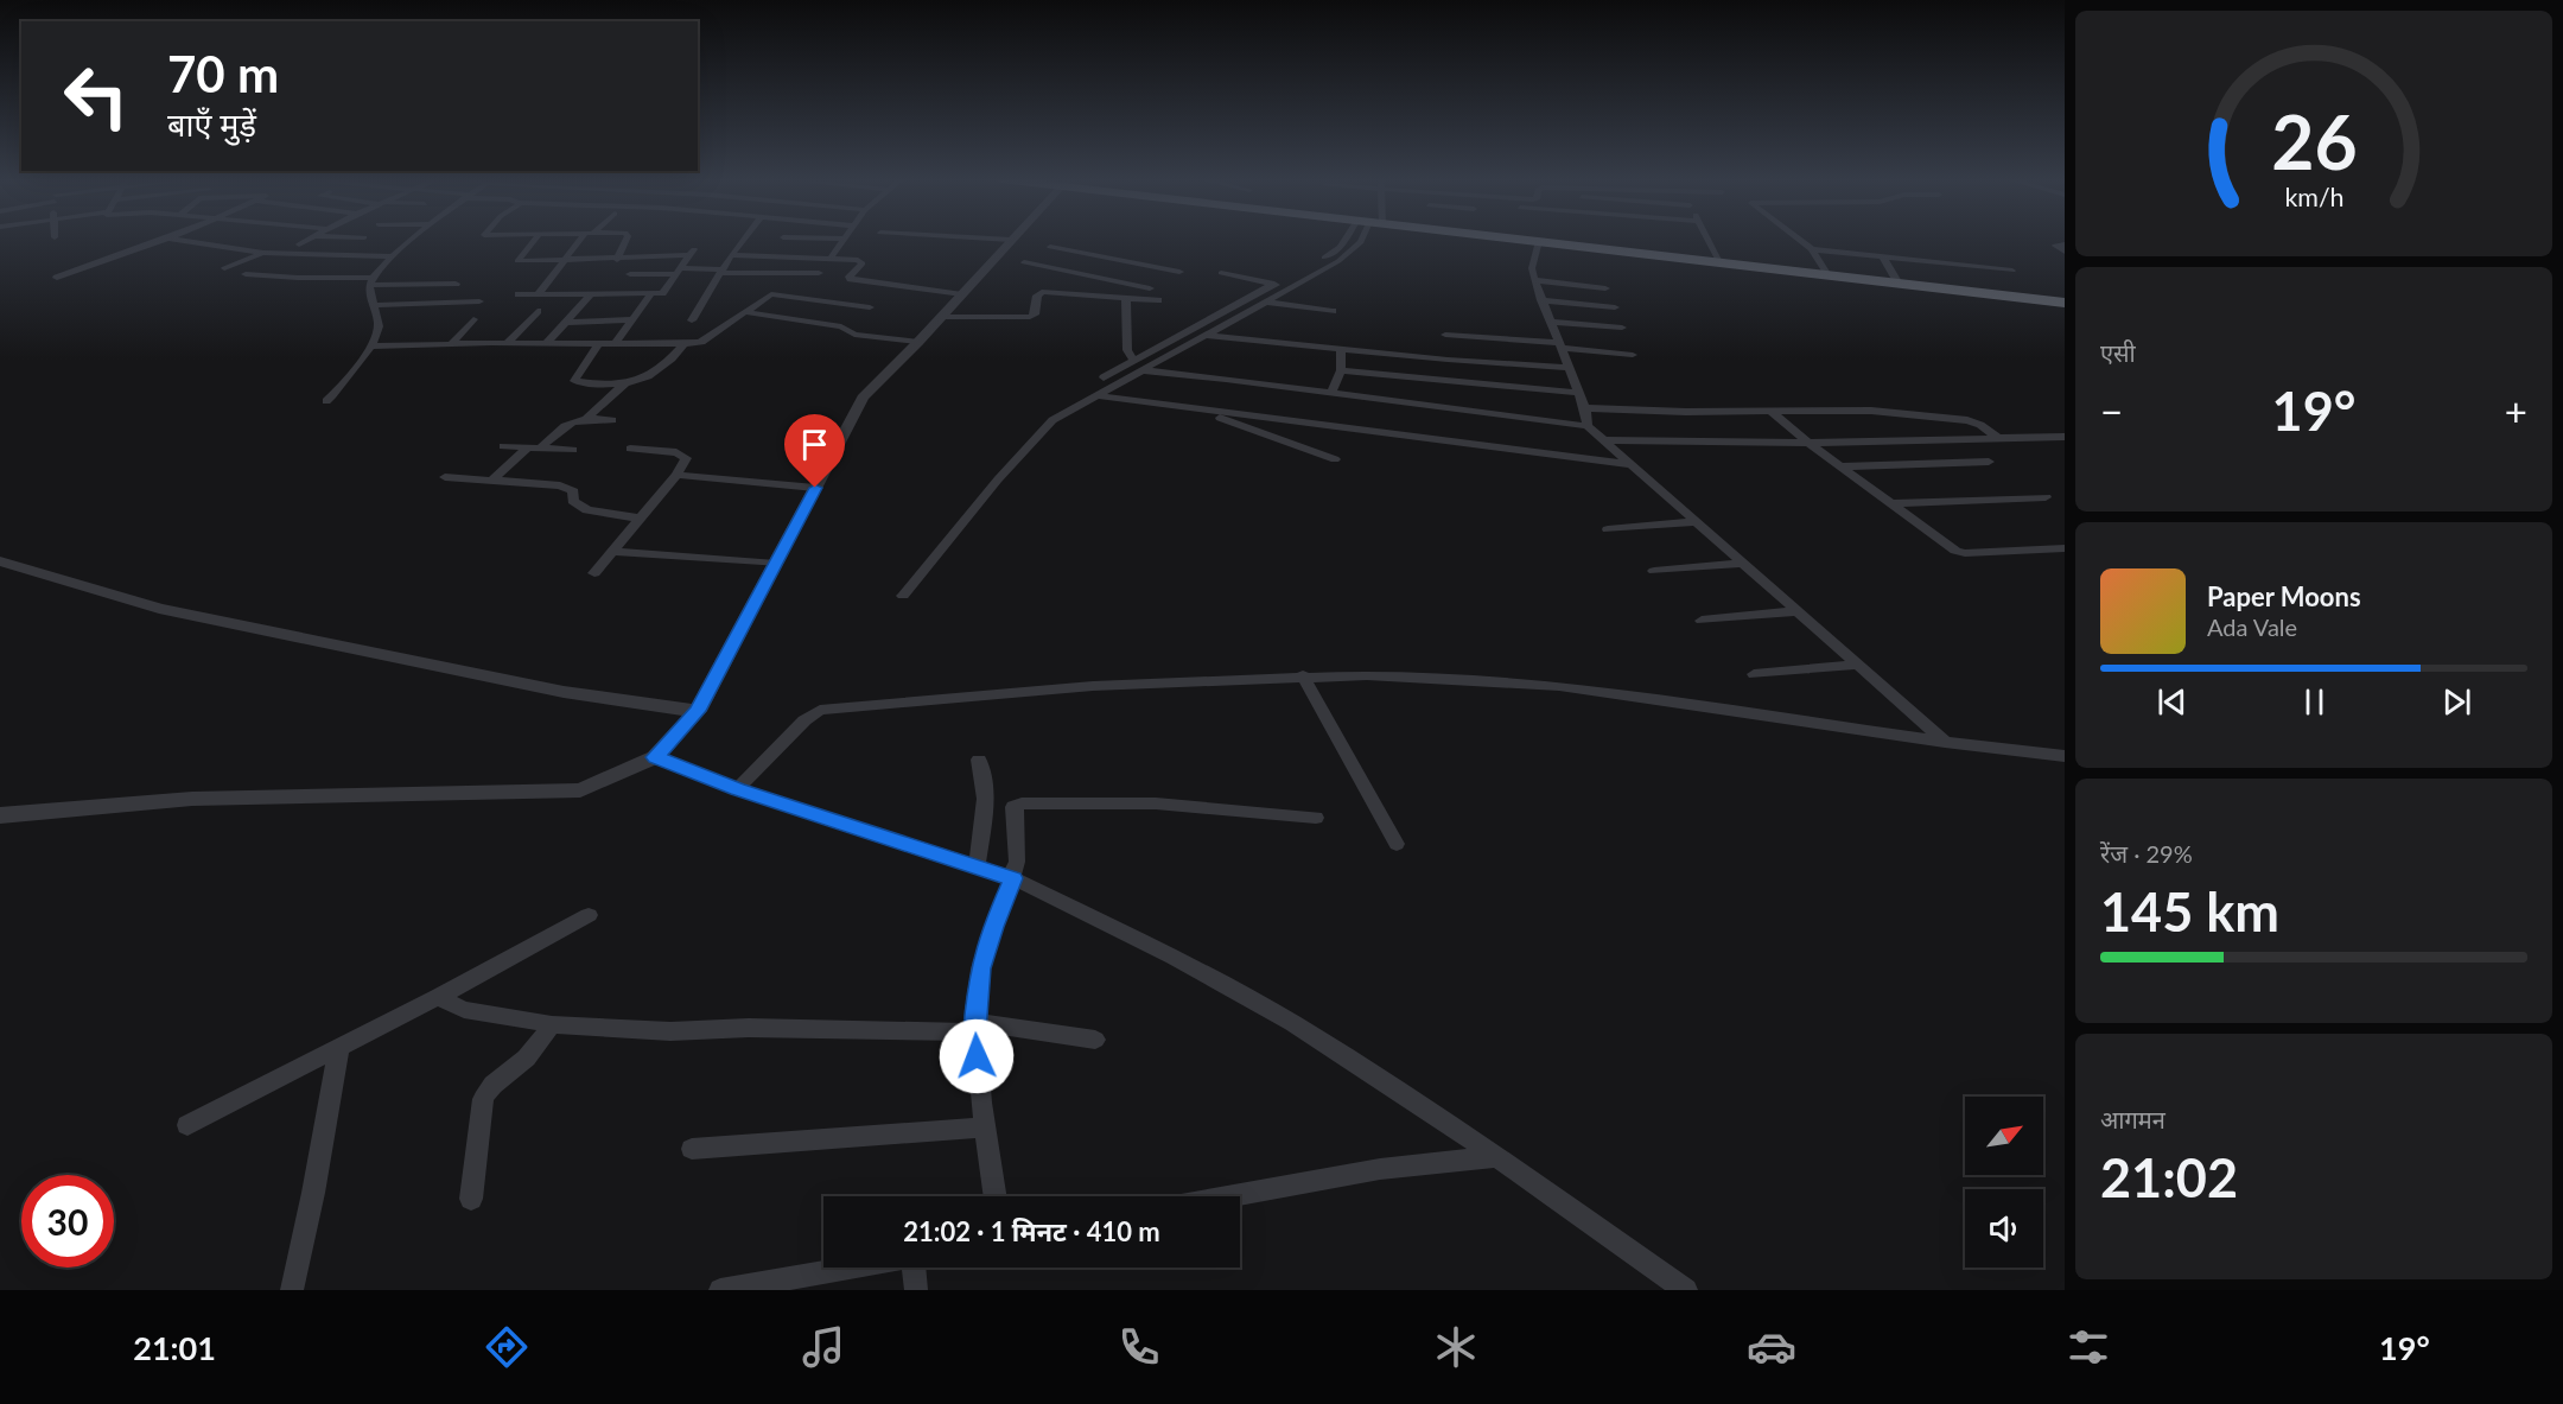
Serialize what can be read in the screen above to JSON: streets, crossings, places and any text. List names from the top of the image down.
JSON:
{
  "north": "top right",
  "page": {
    "turn": ["70 m", "बाएँ मुड़ें"],
    "tile": [
      "एसी",
      ["रेंज · 29%", "145 km"],
      ["आगमन", "21:02"]
    ],
    "heat": ["−", "19°", "+"],
    "song": ["Paper Moons", "Ada Vale"],
    "limit": "30",
    "trip": "21:02 · 1 मिनट · 410 m",
    "tabs": ["21:01", "19°"],
    "gauge": ["26", "km/h"]
  }
}
